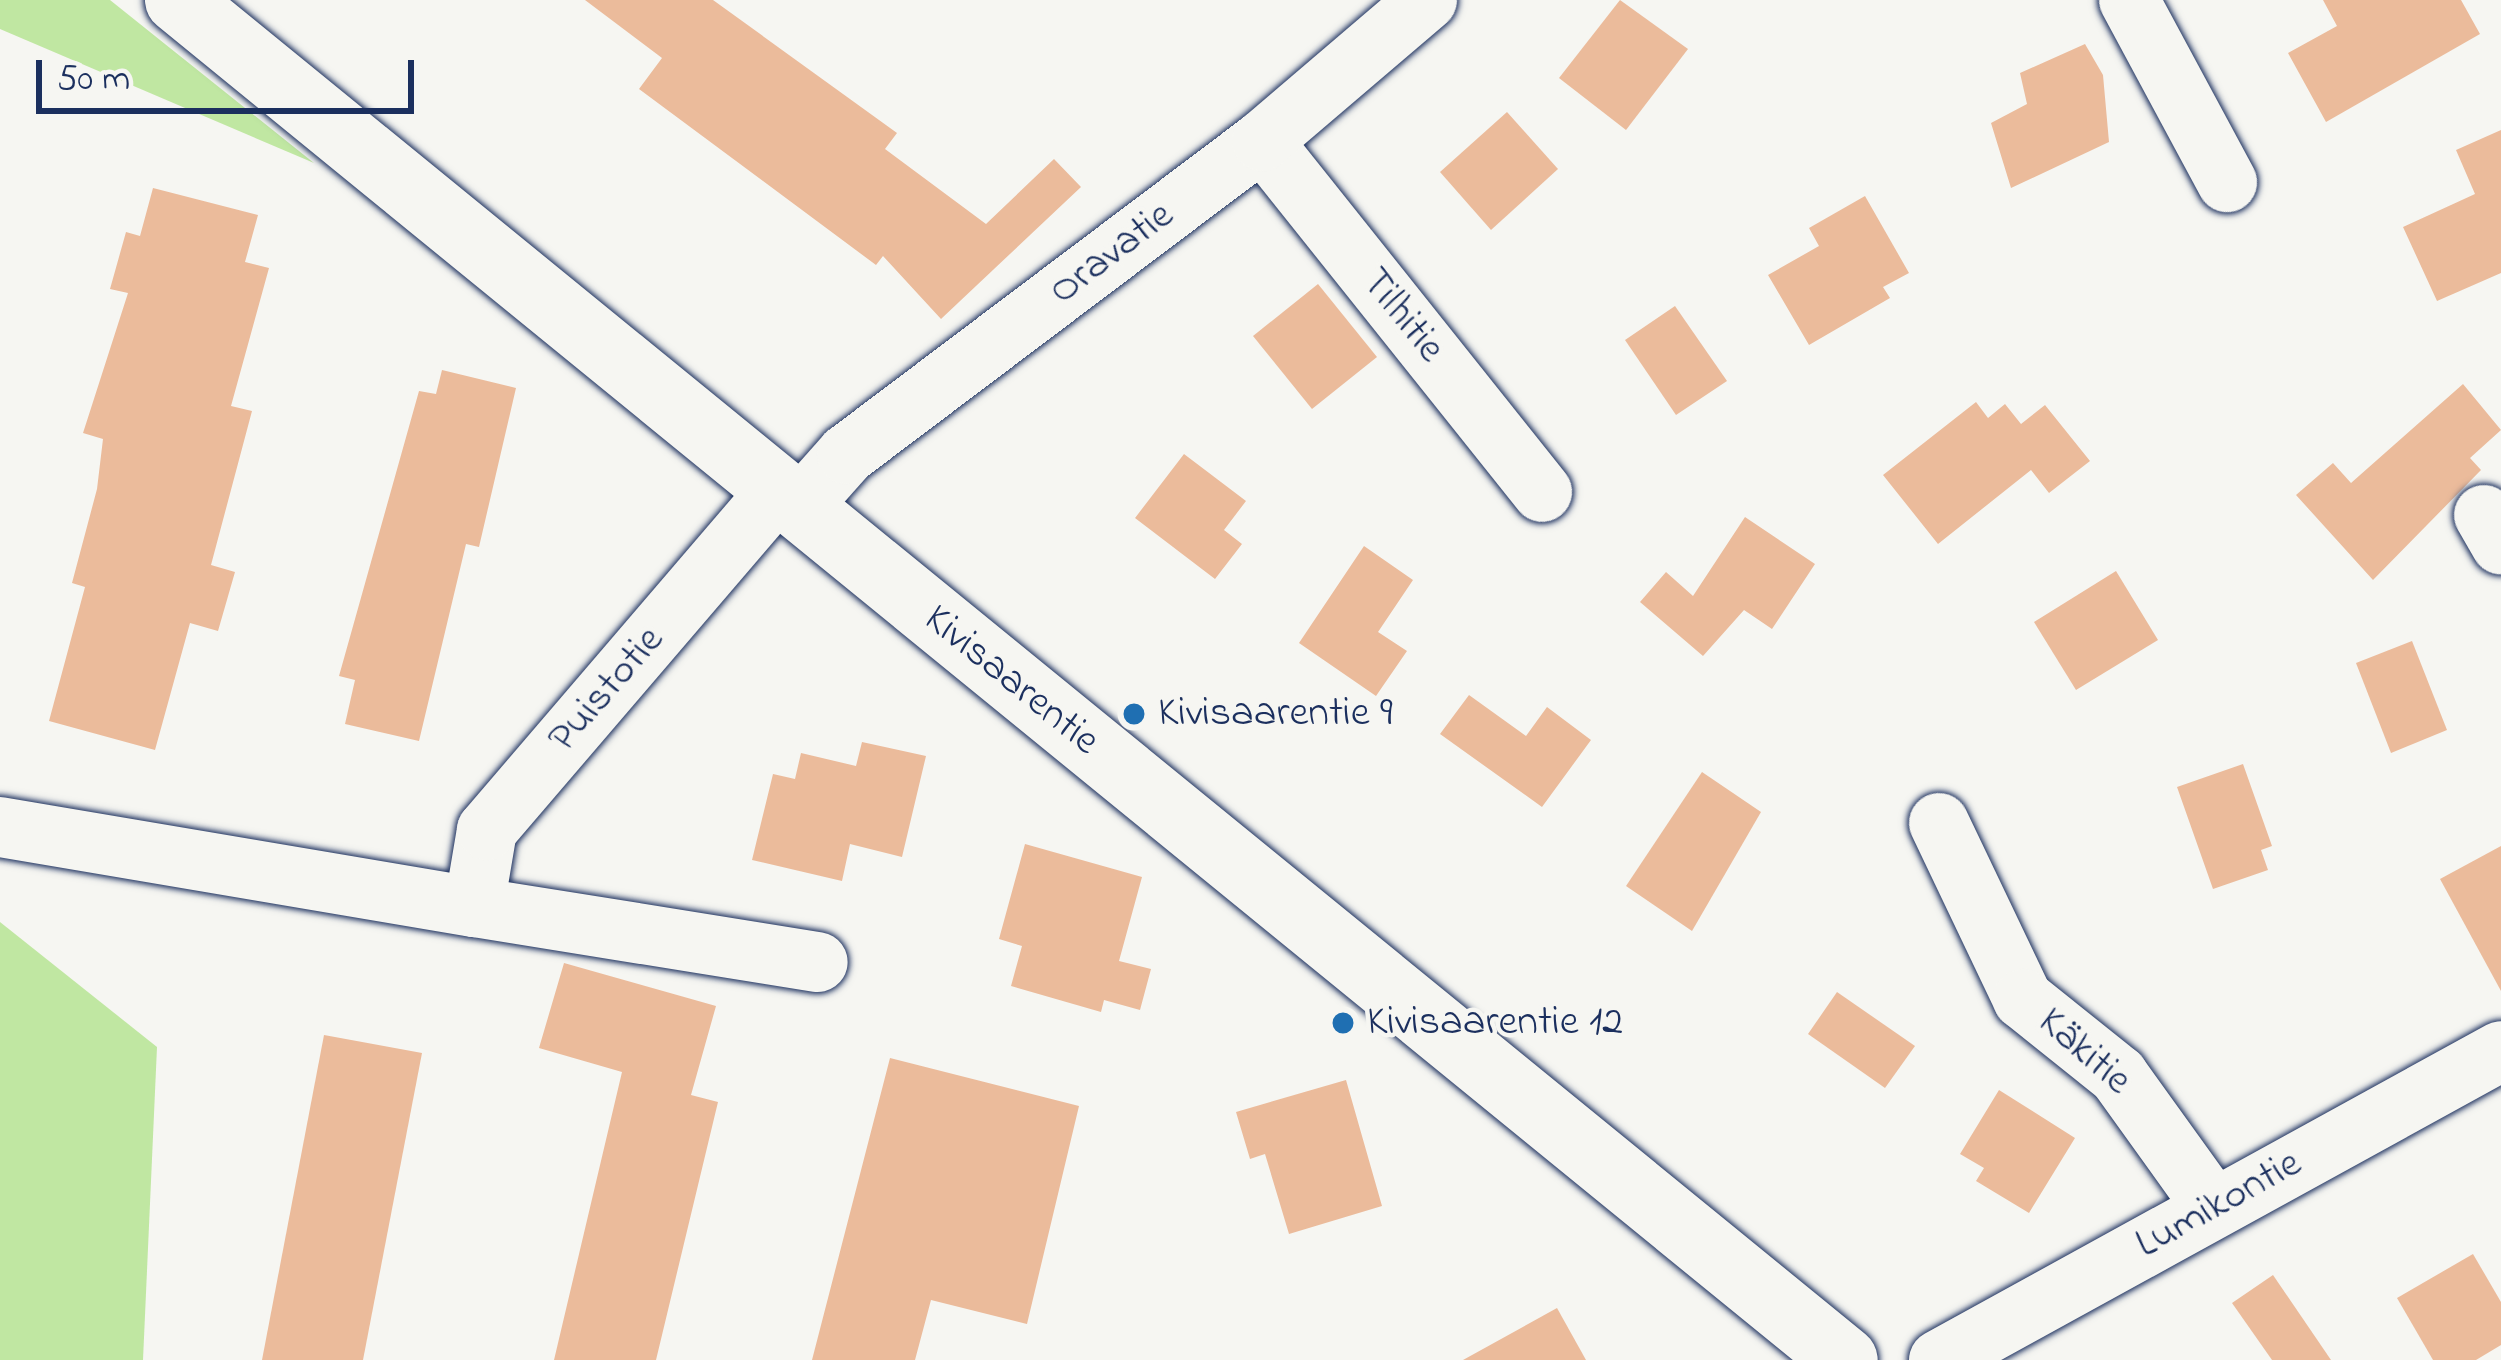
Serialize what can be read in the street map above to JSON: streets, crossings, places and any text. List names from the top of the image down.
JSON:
{
  "streets": {
    "street": [
      "Oravatie",
      "Tilhitie",
      "Kivisaarentie",
      "Puistotie",
      "Käkitie",
      "Lumikontie"
    ]
  },
  "crossings": [
    ["Oravatie", "Tilhitie"],
    ["Oravatie", "Kivisaarentie"],
    ["Oravatie", "Puistotie"],
    ["Kivisaarentie", "Puistotie"],
    ["Käkitie", "Lumikontie"]
  ],
  "places": ["Kivisaarentie 9", "Kivisaarentie 12"],
  "scale_bar": "50 m"
}
